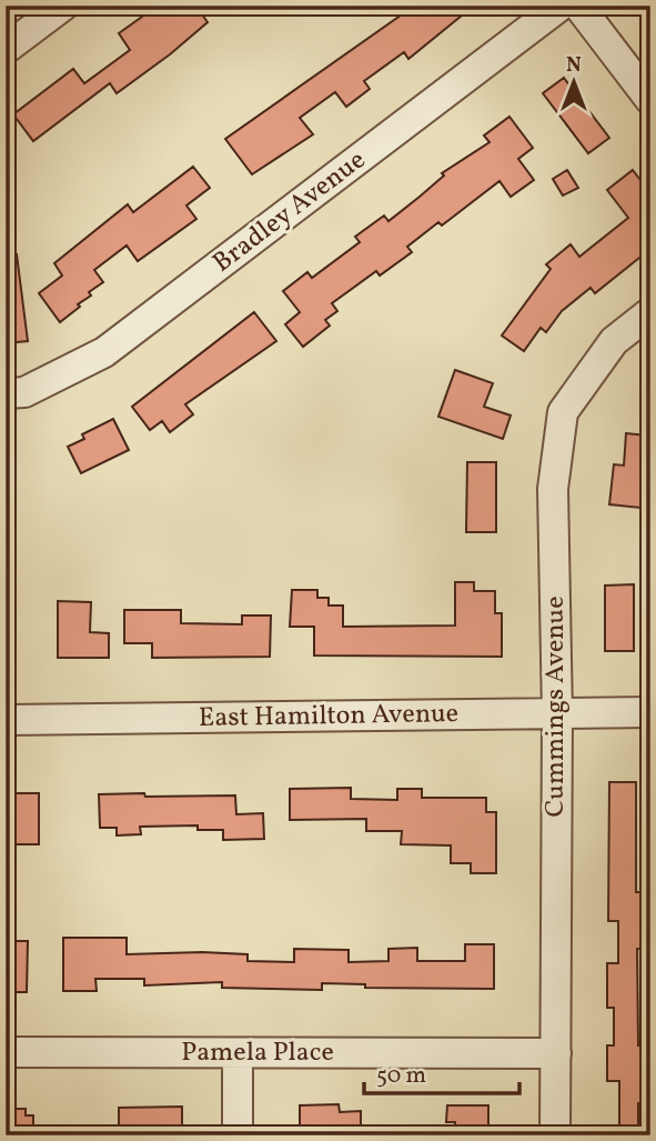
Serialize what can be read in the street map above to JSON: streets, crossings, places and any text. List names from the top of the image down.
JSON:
{
  "streets": {
    "street": [
      "Bradley Avenue",
      "Cummings Avenue",
      "East Hamilton Avenue",
      "Pamela Place"
    ]
  },
  "crossings": [
    ["Cummings Avenue", "East Hamilton Avenue"],
    ["Cummings Avenue", "Pamela Place"]
  ],
  "scale_bar": "50 m",
  "north": "top"
}
